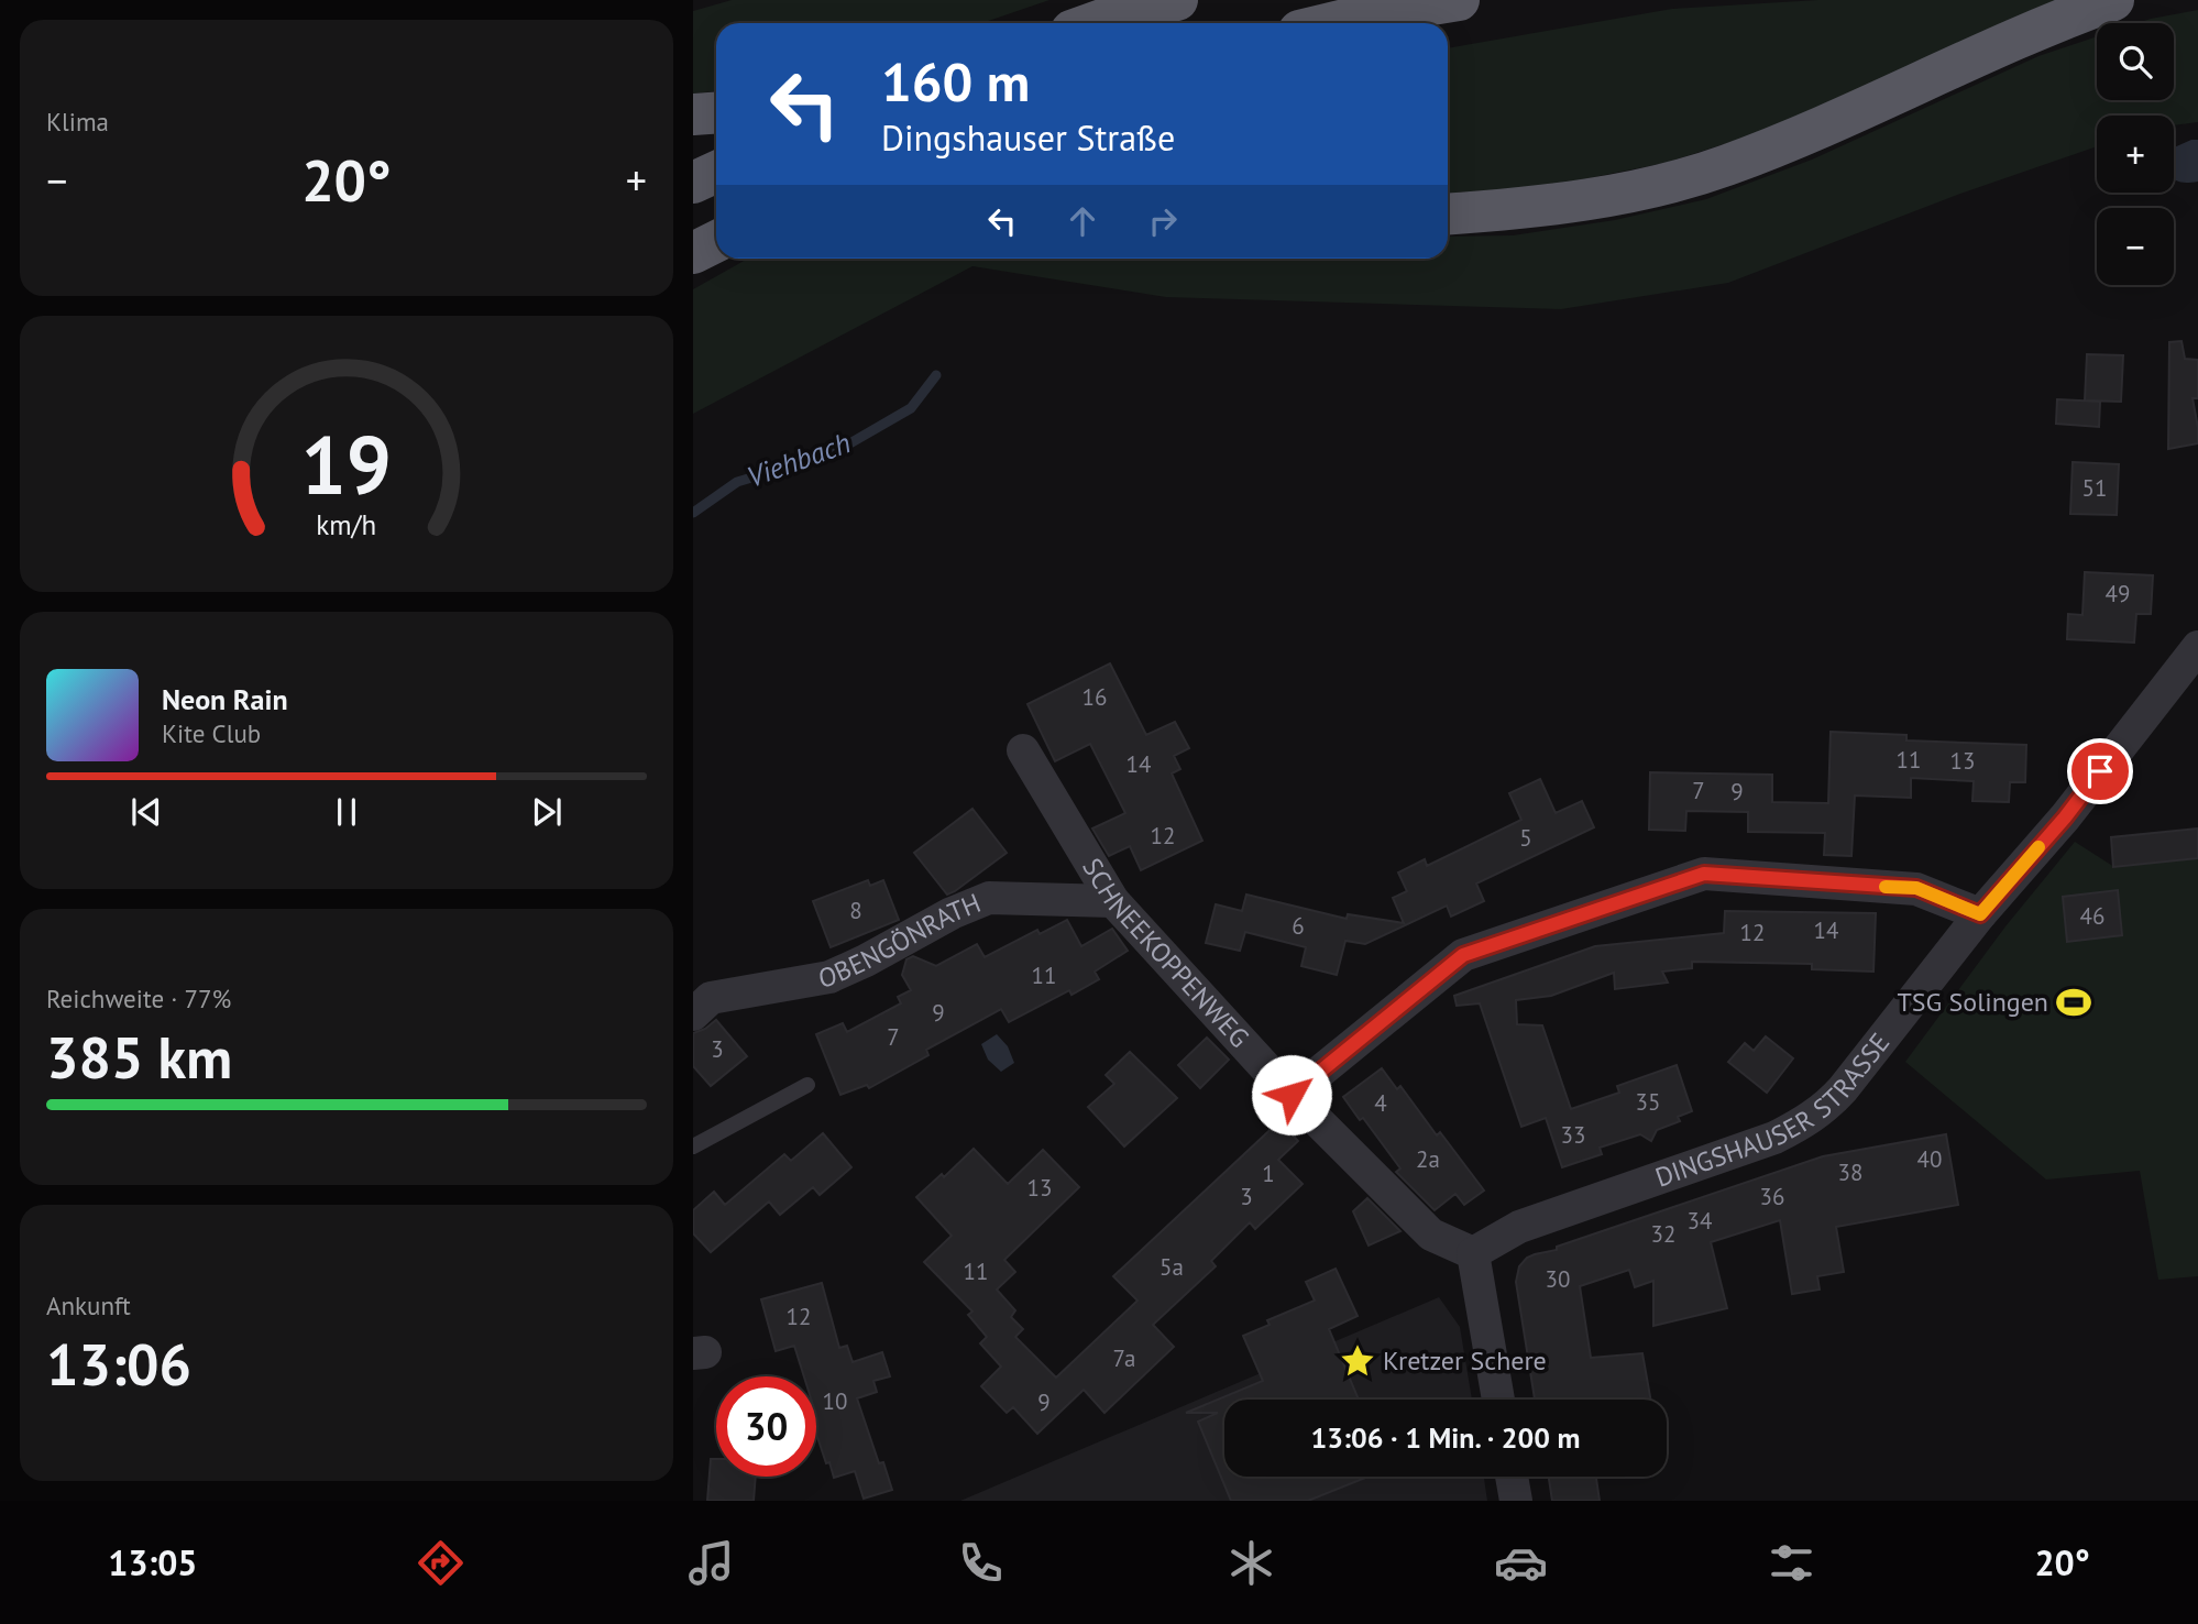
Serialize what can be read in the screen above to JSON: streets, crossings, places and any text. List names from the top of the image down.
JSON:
{
  "streets": {
    "street": ["OBENGÖNRATH", "SCHNEEKOPPENWEG", "DINGSHAUSER STRASSE"]
  },
  "crossings": [
    ["OBENGÖNRATH", "SCHNEEKOPPENWEG"],
    ["SCHNEEKOPPENWEG", "DINGSHAUSER STRASSE"]
  ],
  "water": ["Viehbach"],
  "places": {
    "sports": ["TSG Solingen"],
    "place": ["Kretzer Schere"]
  },
  "house_numbers": [
    "51",
    "49",
    "16",
    "11",
    "13",
    "14",
    "7",
    "9",
    "12",
    "5",
    "8",
    "46",
    "6",
    "14",
    "12",
    "11",
    "9",
    "7",
    "3",
    "35",
    "4",
    "33",
    "2a",
    "40",
    "38",
    "1",
    "13",
    "3",
    "36",
    "34",
    "32",
    "5a",
    "11",
    "30",
    "12",
    "7a",
    "10",
    "9"
  ],
  "page": {
    "tile": [
      "Klima",
      ["Reichweite · 77%", "385 km"],
      ["Ankunft", "13:06"]
    ],
    "map_buttons": ["+", "−"],
    "turn": ["160 m", "Dingshauser Straße"],
    "heat": ["−", "20°", "+"],
    "song": ["Neon Rain", "Kite Club"],
    "limit": "30",
    "trip": "13:06 · 1 Min. · 200 m",
    "tabs": ["13:05", "20°"],
    "gauge": ["19", "km/h"]
  }
}
